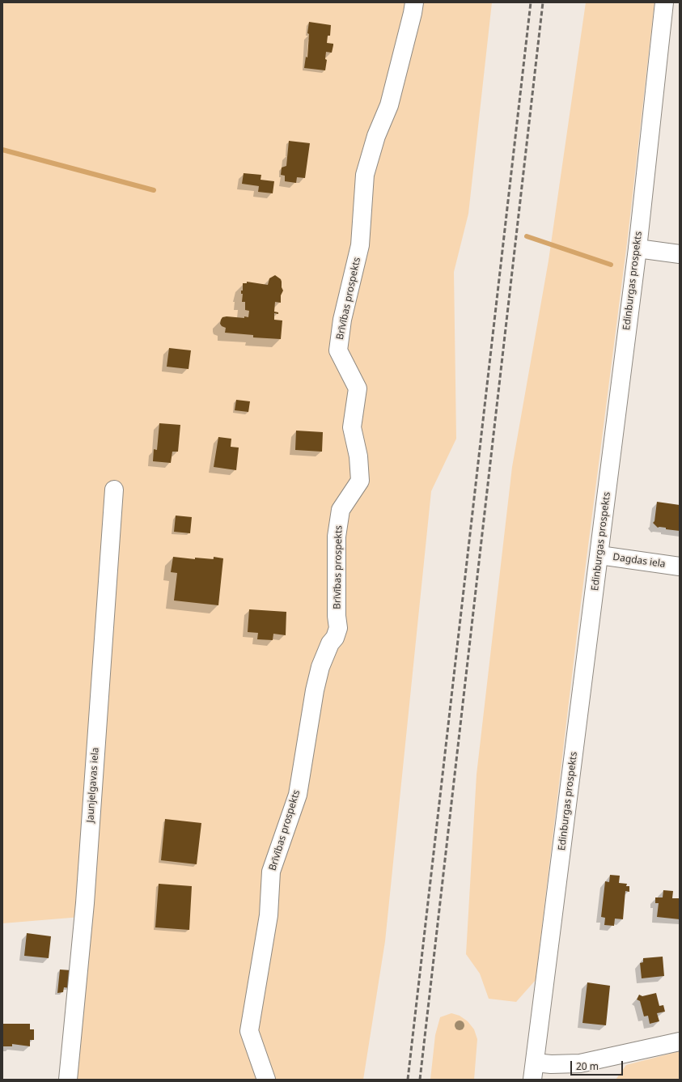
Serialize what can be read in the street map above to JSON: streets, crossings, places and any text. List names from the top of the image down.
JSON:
{
  "streets": {
    "street": [
      "Edinburgas prospekts",
      "Brīvības prospekts",
      "Dagdas iela",
      "Jaunjelgavas iela"
    ]
  },
  "crossings": [
    ["Edinburgas prospekts", "Dagdas iela"]
  ],
  "scale_bar": "20 m"
}
